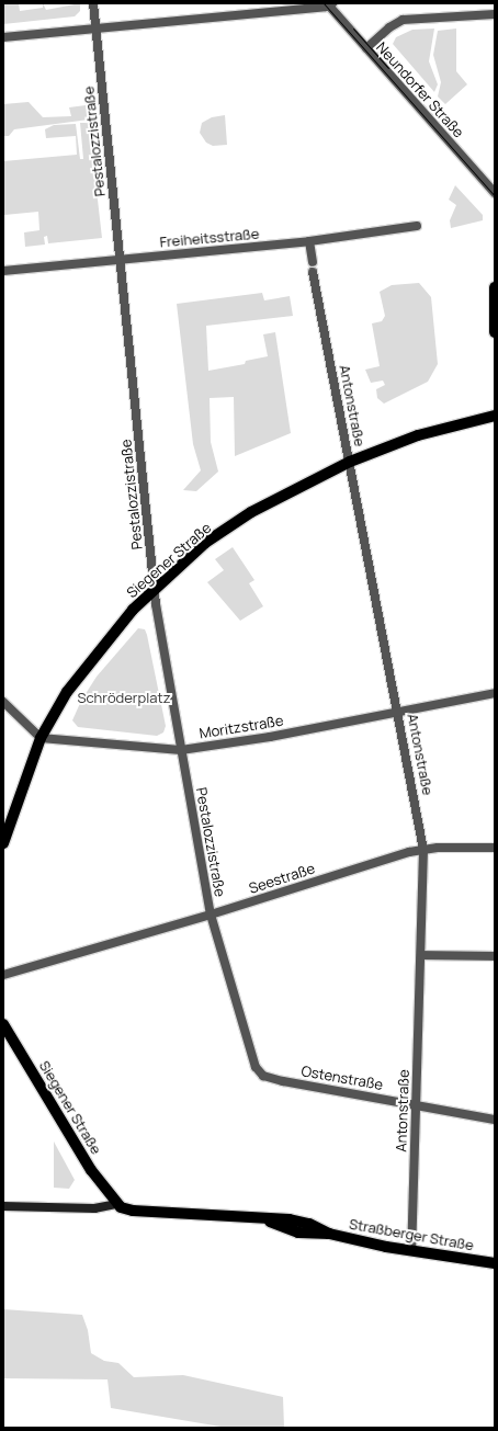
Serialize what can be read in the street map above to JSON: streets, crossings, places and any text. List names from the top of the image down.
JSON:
{
  "streets": {
    "main road": ["Siegener Straße", "Straßberger Straße"],
    "street": [
      "Neundorfer Straße",
      "Pestalozzistraße",
      "Freiheitsstraße",
      "Antonstraße",
      "Moritzstraße",
      "Seestraße",
      "Ostenstraße"
    ]
  },
  "crossings": [
    ["Pestalozzistraße", "Freiheitsstraße"],
    ["Pestalozzistraße", "Siegener Straße"],
    ["Pestalozzistraße", "Moritzstraße"],
    ["Pestalozzistraße", "Seestraße"],
    ["Pestalozzistraße", "Ostenstraße"],
    ["Antonstraße", "Siegener Straße"],
    ["Antonstraße", "Moritzstraße"],
    ["Antonstraße", "Seestraße"],
    ["Antonstraße", "Ostenstraße"],
    ["Antonstraße", "Straßberger Straße"],
    ["Siegener Straße", "Moritzstraße"],
    ["Siegener Straße", "Straßberger Straße"]
  ],
  "parks": ["Schröderplatz"]
}
